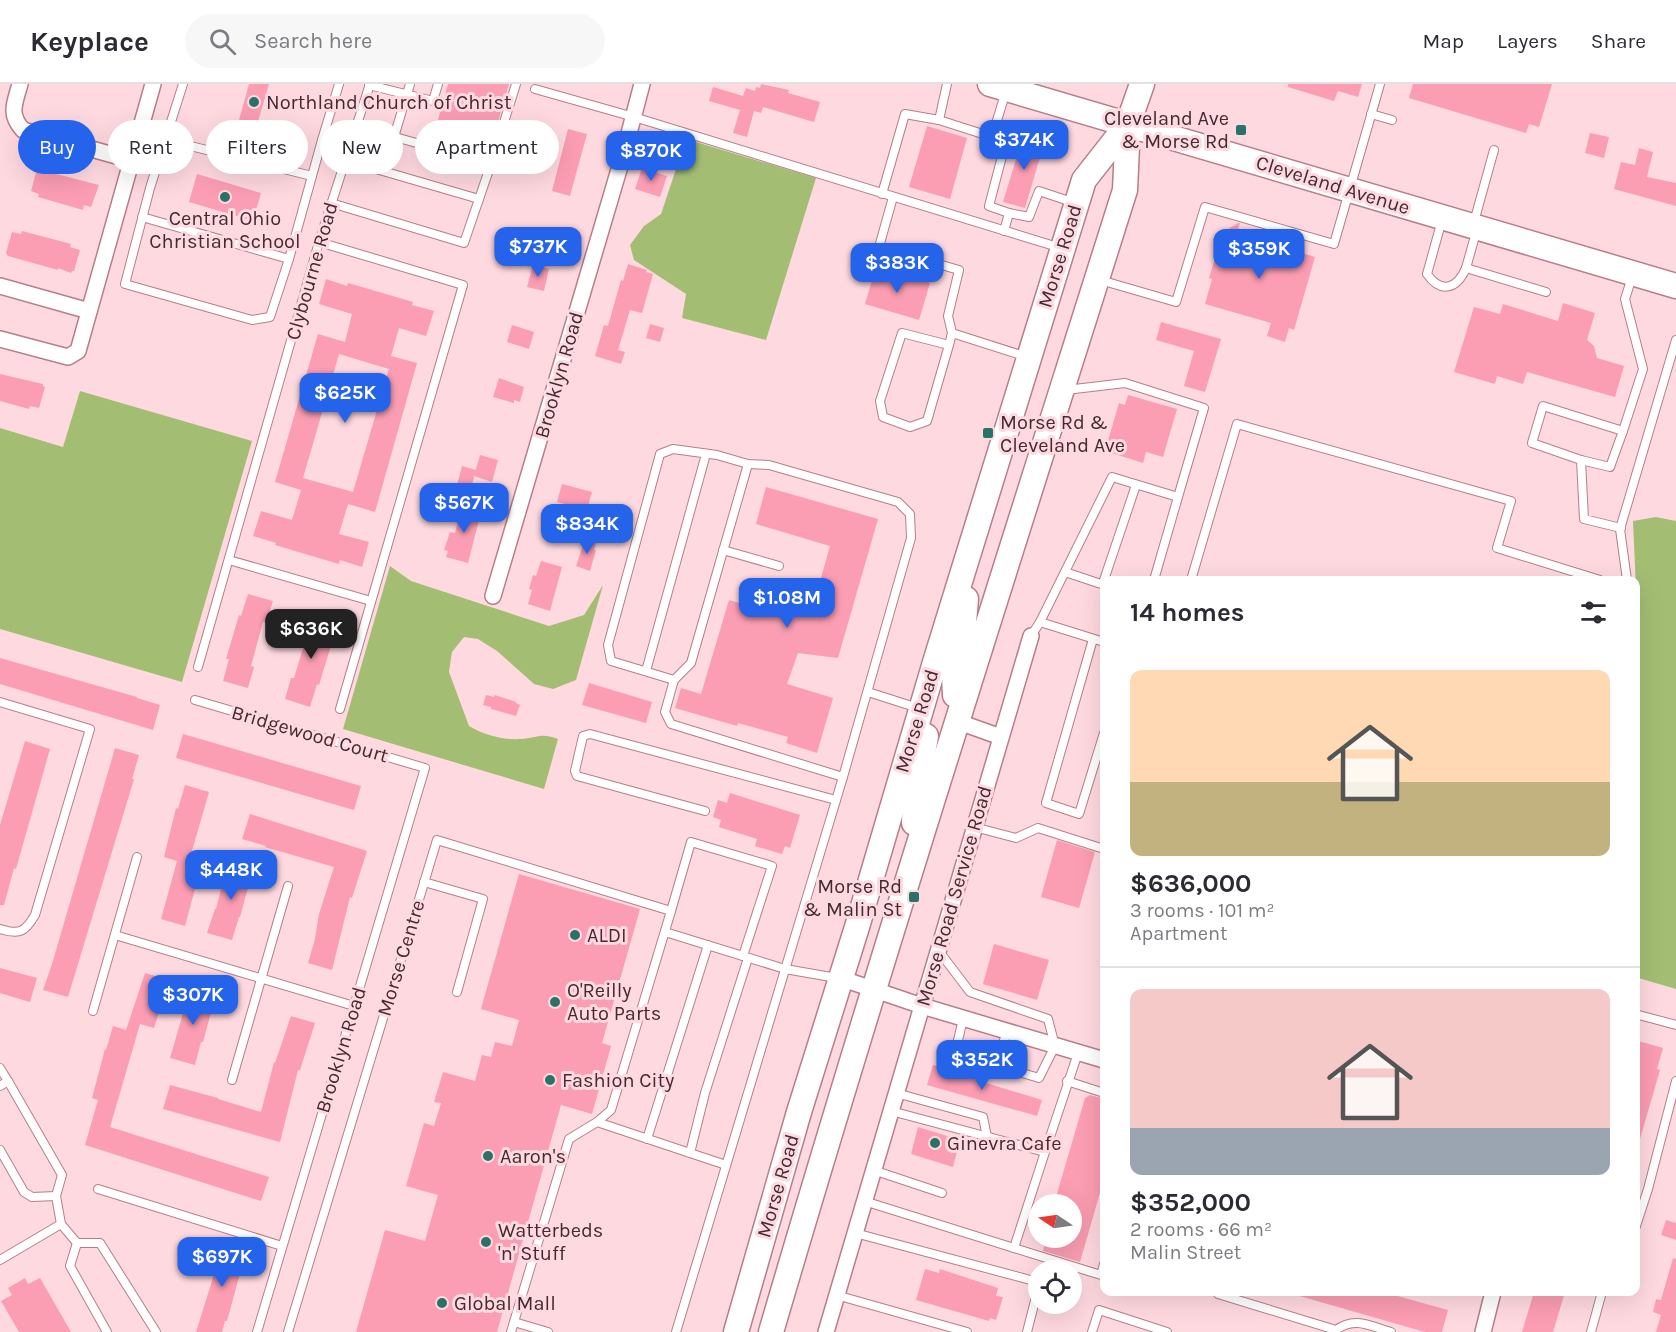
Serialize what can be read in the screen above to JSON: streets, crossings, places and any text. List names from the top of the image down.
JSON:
{
  "streets": {
    "main road": ["Cleveland Avenue", "Morse Road"],
    "street": ["Brooklyn Road", "Morse Road Service Road"],
    "lane": ["Clybourne Road", "Bridgewood Court", "Morse Centre"]
  },
  "crossings": [
    ["Cleveland Avenue", "Morse Road"],
    ["Brooklyn Road", "Bridgewood Court"]
  ],
  "places": {
    "other": [
      "Northland Church of Christ",
      "Central Ohio Christian School",
      "ALDI",
      "O'Reilly Auto Parts",
      "Fashion City",
      "Ginevra Cafe",
      "Aaron's",
      "Watterbeds 'n' Stuff",
      "Global Mall"
    ],
    "transit": ["Cleveland Ave & Morse Rd", "Morse Rd & Cleveland Ave", "Morse Rd & Malin St"]
  },
  "north": "left",
  "page": {
    "header": "Keyplace",
    "search": "Search here",
    "nav": ["Map", "Layers", "Share"],
    "price": [
      "$374K",
      "$870K",
      "$737K",
      "$359K",
      "$383K",
      "$625K",
      "$567K",
      "$834K",
      "$1.08M",
      "$636K",
      "$448K",
      "$307K",
      "$352K",
      "$697K"
    ],
    "chip": [
      "Buy",
      "Rent",
      "Filters",
      "New",
      "Apartment"
    ],
    "heading": "14 homes",
    "list": [
      {
        "name": "$636,000",
        "note": "3 rooms · 101 m² · Apartment"
      },
      {
        "name": "$352,000",
        "note": "2 rooms · 66 m² · Malin Street"
      }
    ]
  }
}
